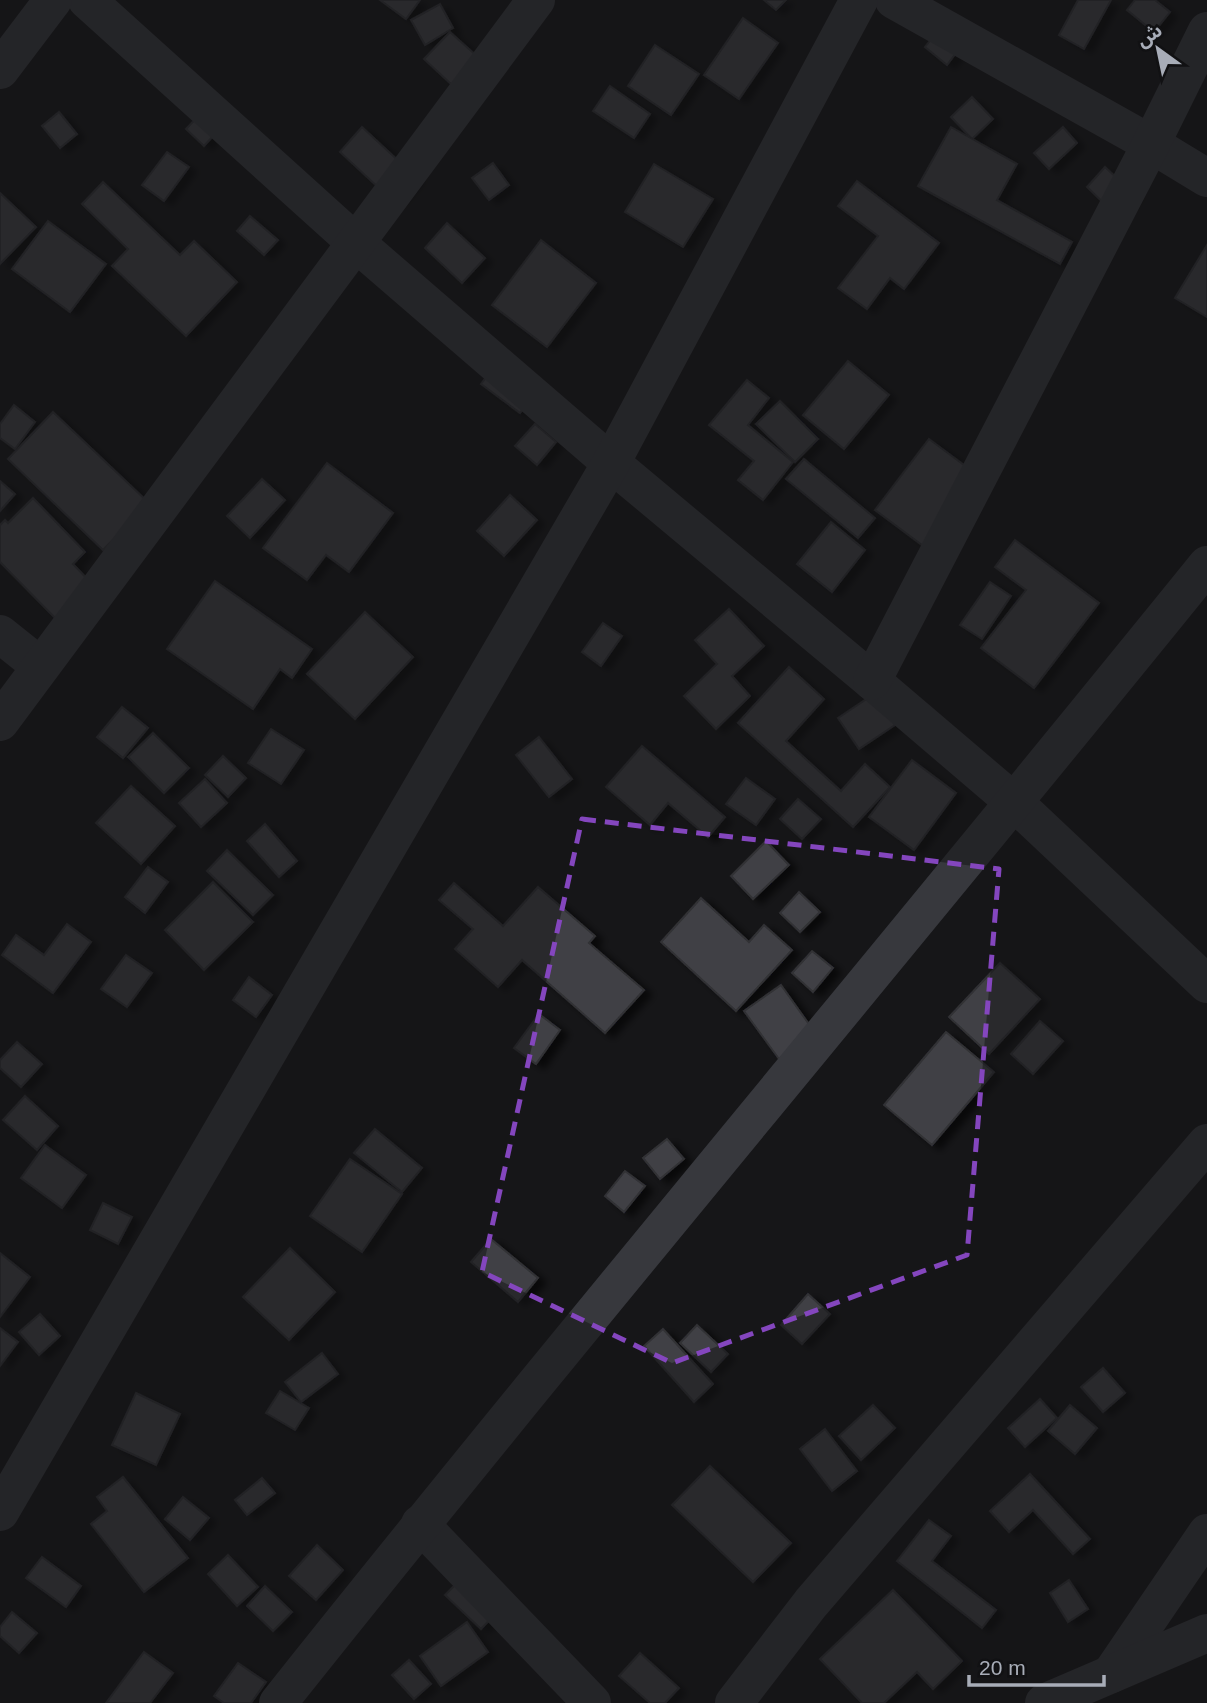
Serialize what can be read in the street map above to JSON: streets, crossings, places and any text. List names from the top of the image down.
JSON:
{
  "scale_bar": "20 m",
  "north": "top left"
}
